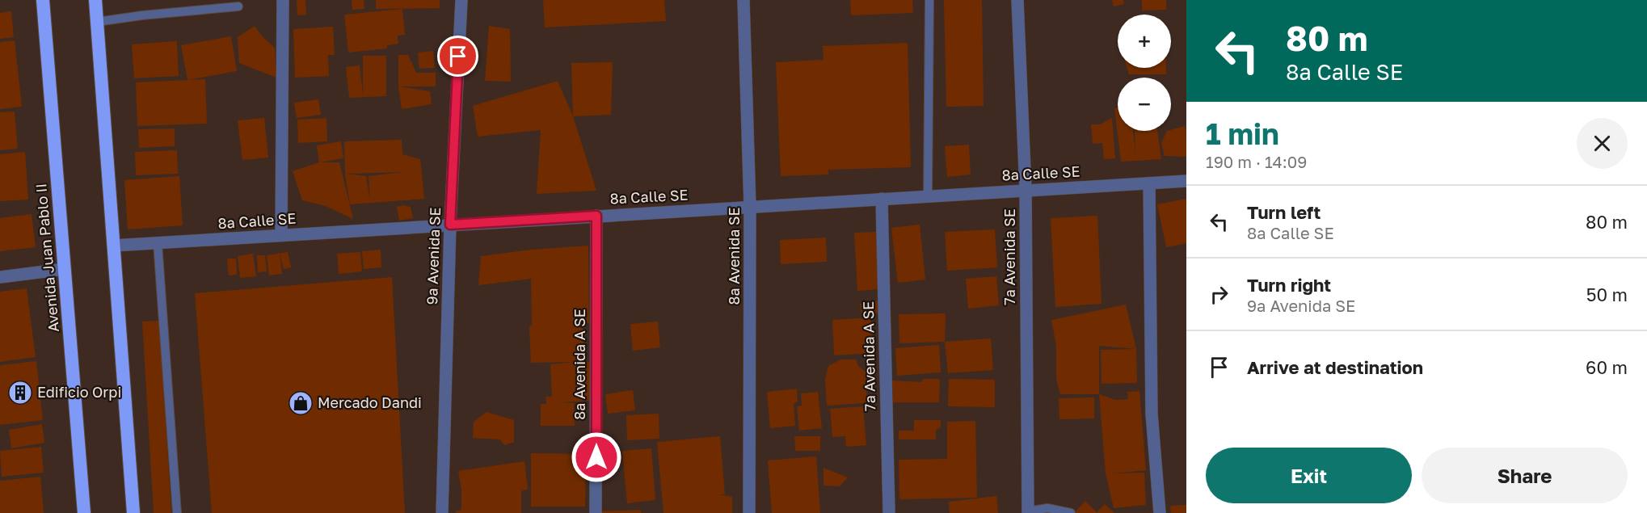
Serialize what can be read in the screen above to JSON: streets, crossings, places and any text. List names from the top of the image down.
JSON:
{
  "streets": {
    "highway": ["Avenida Juan Pablo II"],
    "street": [
      "8a Calle SE",
      "9a Avenida SE",
      "8a Avenida SE",
      "7a Avenida SE",
      "7a Avenida A SE",
      "8a Avenida A SE"
    ]
  },
  "crossings": [
    ["8a Calle SE", "9a Avenida SE"],
    ["8a Calle SE", "8a Avenida SE"],
    ["8a Calle SE", "7a Avenida SE"],
    ["8a Calle SE", "7a Avenida A SE"],
    ["8a Calle SE", "8a Avenida A SE"]
  ],
  "places": {
    "building": ["Edificio Orpi"],
    "shop": ["Mercado Dandi"]
  },
  "page": {
    "turn": ["80 m", "8a Calle SE"],
    "map_buttons": ["+", "−"],
    "heading": ["1 min", "190 m · 14:09"],
    "list": [
      {
        "name": "Turn left",
        "note": "8a Calle SE",
        "value": "80 m"
      },
      {
        "name": "Turn right",
        "note": "9a Avenida SE",
        "value": "50 m"
      },
      {
        "name": "Arrive at destination",
        "value": "60 m"
      }
    ],
    "buttons": ["Exit", "Share"]
  }
}
